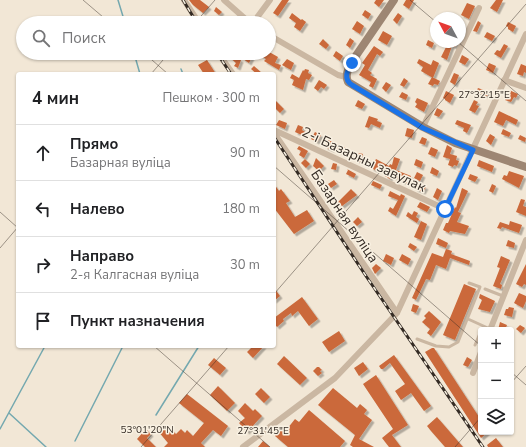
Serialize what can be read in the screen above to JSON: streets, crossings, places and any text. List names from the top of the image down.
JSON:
{
  "streets": {
    "street": ["2-і Базарны завулак", "Базарная вуліца"]
  },
  "north": "top left",
  "page": {
    "search": "Поиск",
    "heading": ["4 мин", "Пешком · 300 m"],
    "list": [
      ["Прямо", "Базарная вуліца", "90 m"],
      ["Налево", "180 m"],
      ["Направо", "2-я Калгасная вуліца", "30 m"],
      "Пункт назначения"
    ],
    "map_buttons": ["+", "−"]
  },
  "coordinates": ["27°32'15\"E", "53°01'20\"N", "27°31'45\"E"]
}
